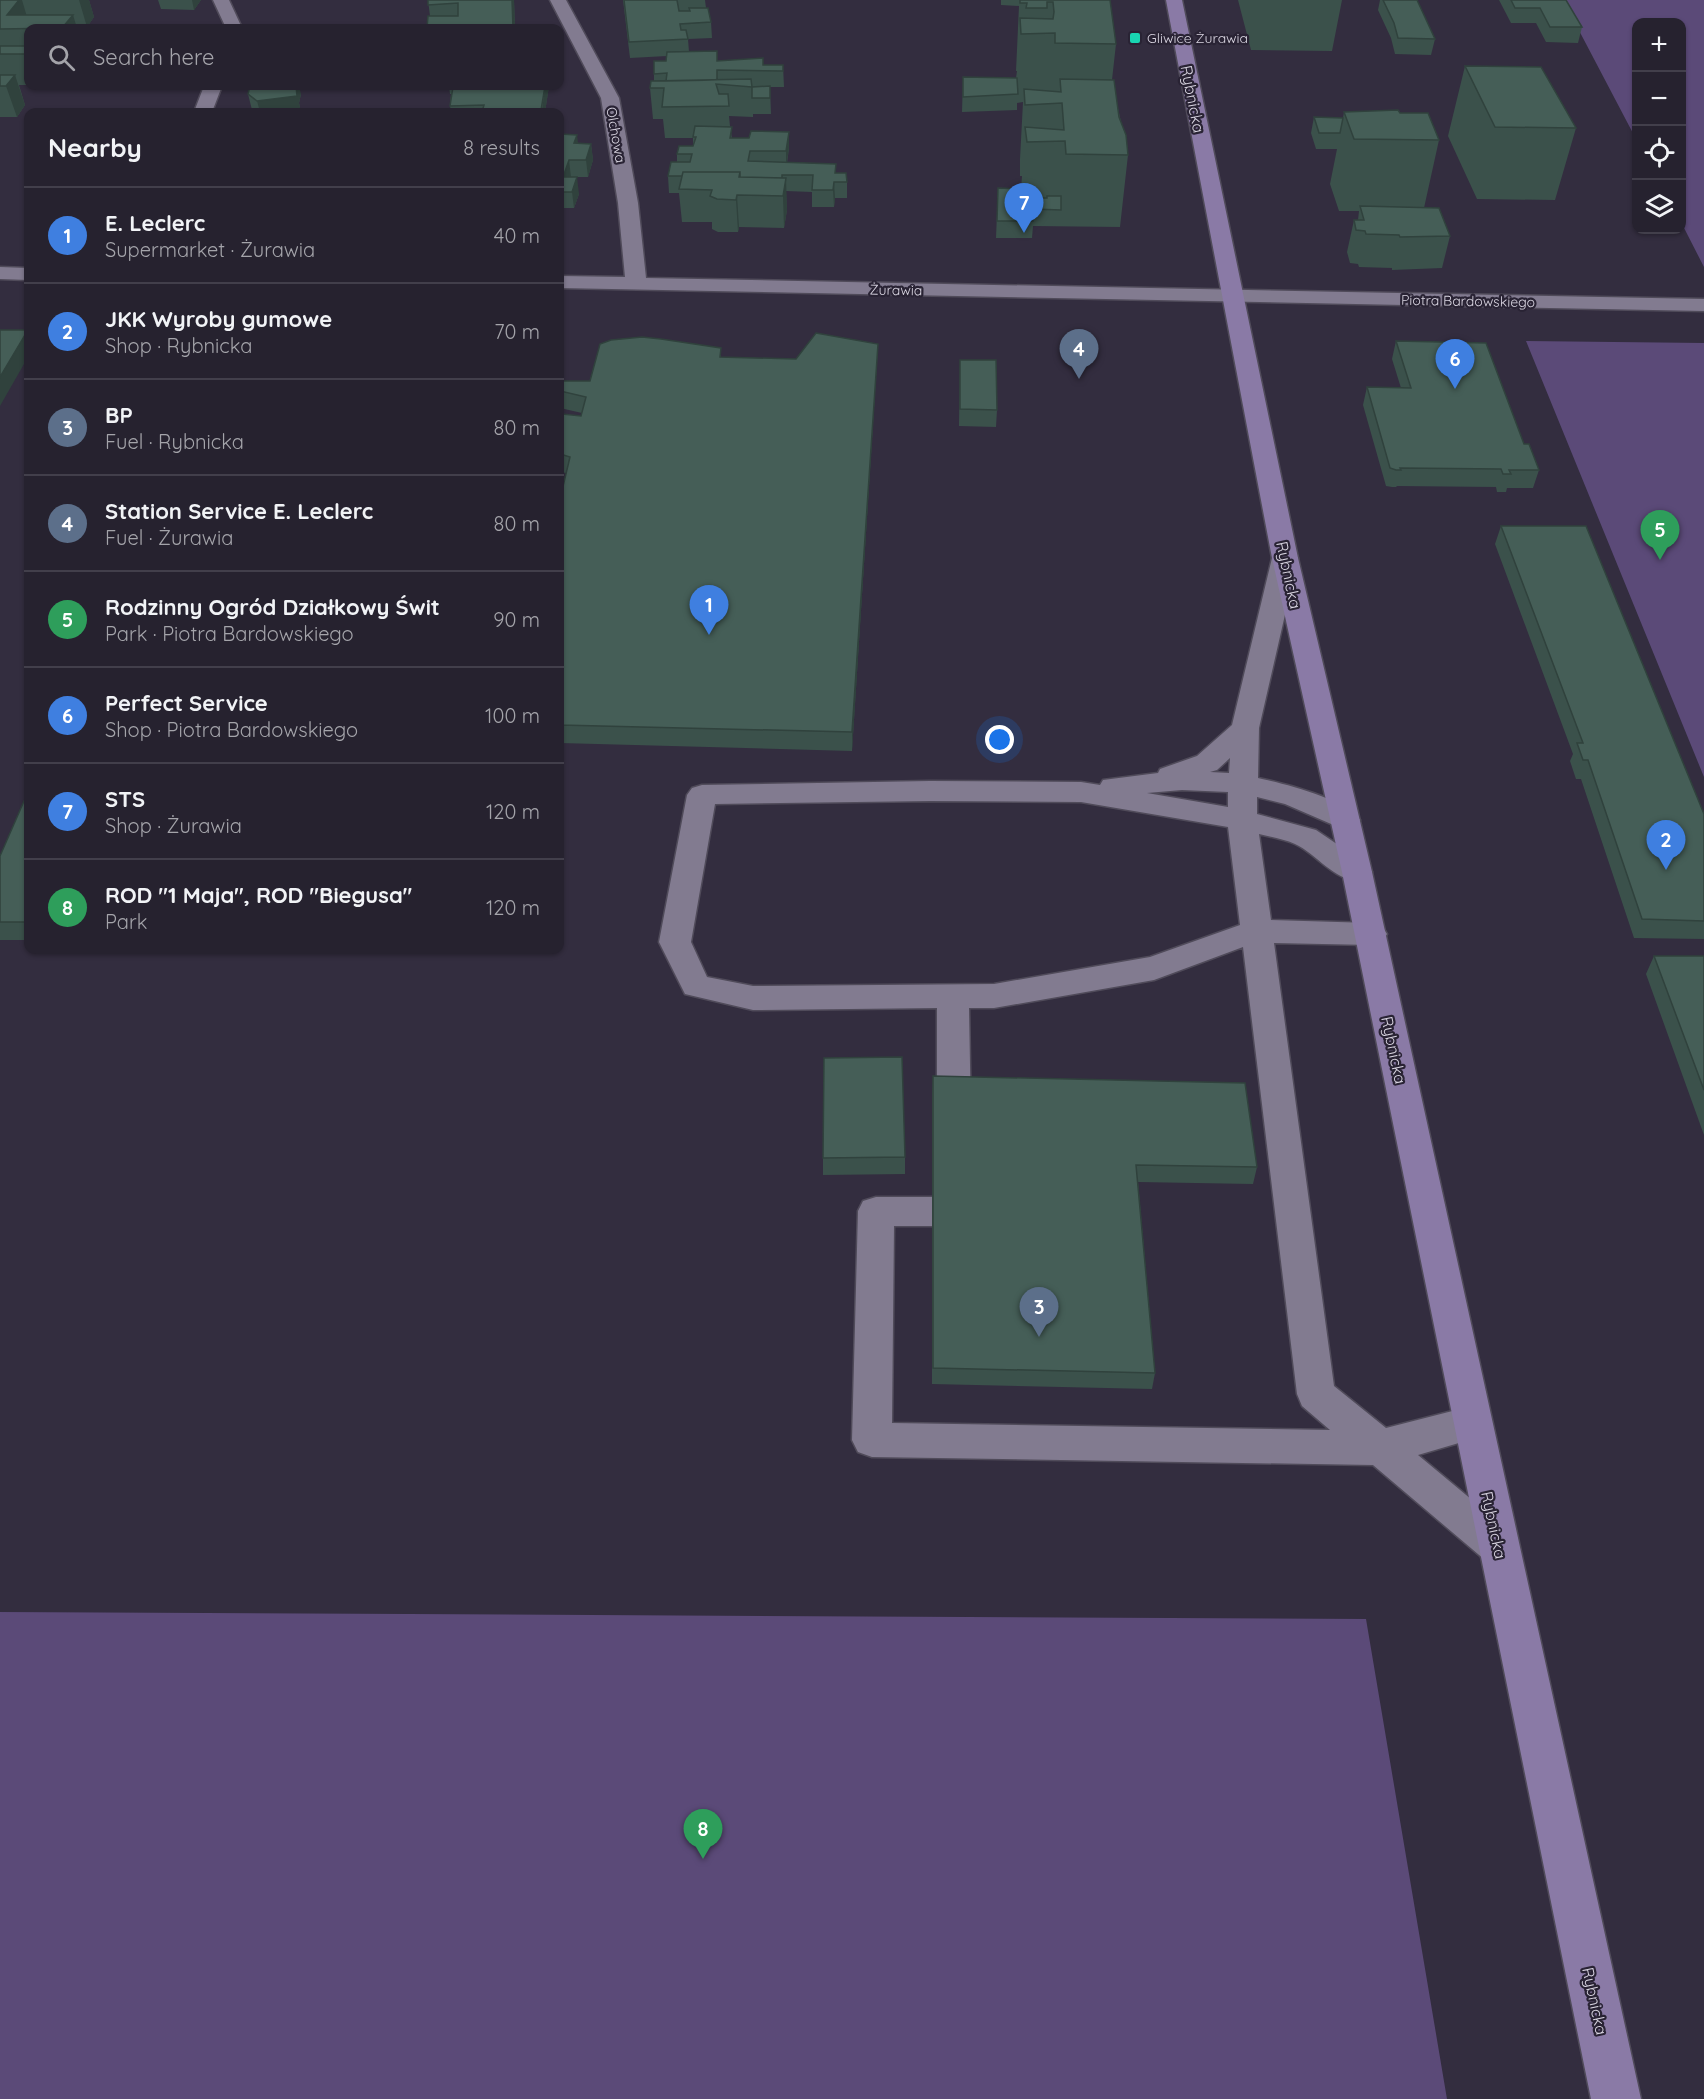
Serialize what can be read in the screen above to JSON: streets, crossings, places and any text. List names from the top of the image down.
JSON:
{
  "streets": {
    "main road": ["Rybnicka"],
    "street": ["Olchowa", "Żurawia", "Piotra Bardowskiego"]
  },
  "crossings": [
    ["Rybnicka", "Żurawia"],
    ["Rybnicka", "Piotra Bardowskiego"],
    ["Olchowa", "Żurawia"],
    ["Żurawia", "Piotra Bardowskiego"]
  ],
  "places": {
    "transit": ["Gliwice Żurawia"]
  },
  "page": {
    "map_buttons": ["+", "−"],
    "search": "Search here",
    "heading": ["Nearby", "8 results"],
    "pins": [
      "7",
      "4",
      "6",
      "5",
      "1",
      "2",
      "3",
      "8"
    ],
    "list": [
      {
        "mark": "1",
        "name": "E. Leclerc",
        "note": "Supermarket · Żurawia",
        "value": "40 m"
      },
      {
        "mark": "2",
        "name": "JKK Wyroby gumowe",
        "note": "Shop · Rybnicka",
        "value": "70 m"
      },
      {
        "mark": "3",
        "name": "BP",
        "note": "Fuel · Rybnicka",
        "value": "80 m"
      },
      {
        "mark": "4",
        "name": "Station Service E. Leclerc",
        "note": "Fuel · Żurawia",
        "value": "80 m"
      },
      {
        "mark": "5",
        "name": "Rodzinny Ogród Działkowy Świt",
        "note": "Park · Piotra Bardowskiego",
        "value": "90 m"
      },
      {
        "mark": "6",
        "name": "Perfect Service",
        "note": "Shop · Piotra Bardowskiego",
        "value": "100 m"
      },
      {
        "mark": "7",
        "name": "STS",
        "note": "Shop · Żurawia",
        "value": "120 m"
      },
      {
        "mark": "8",
        "name": "ROD \"1 Maja\", ROD \"Biegusa\"",
        "note": "Park",
        "value": "120 m"
      }
    ]
  }
}
